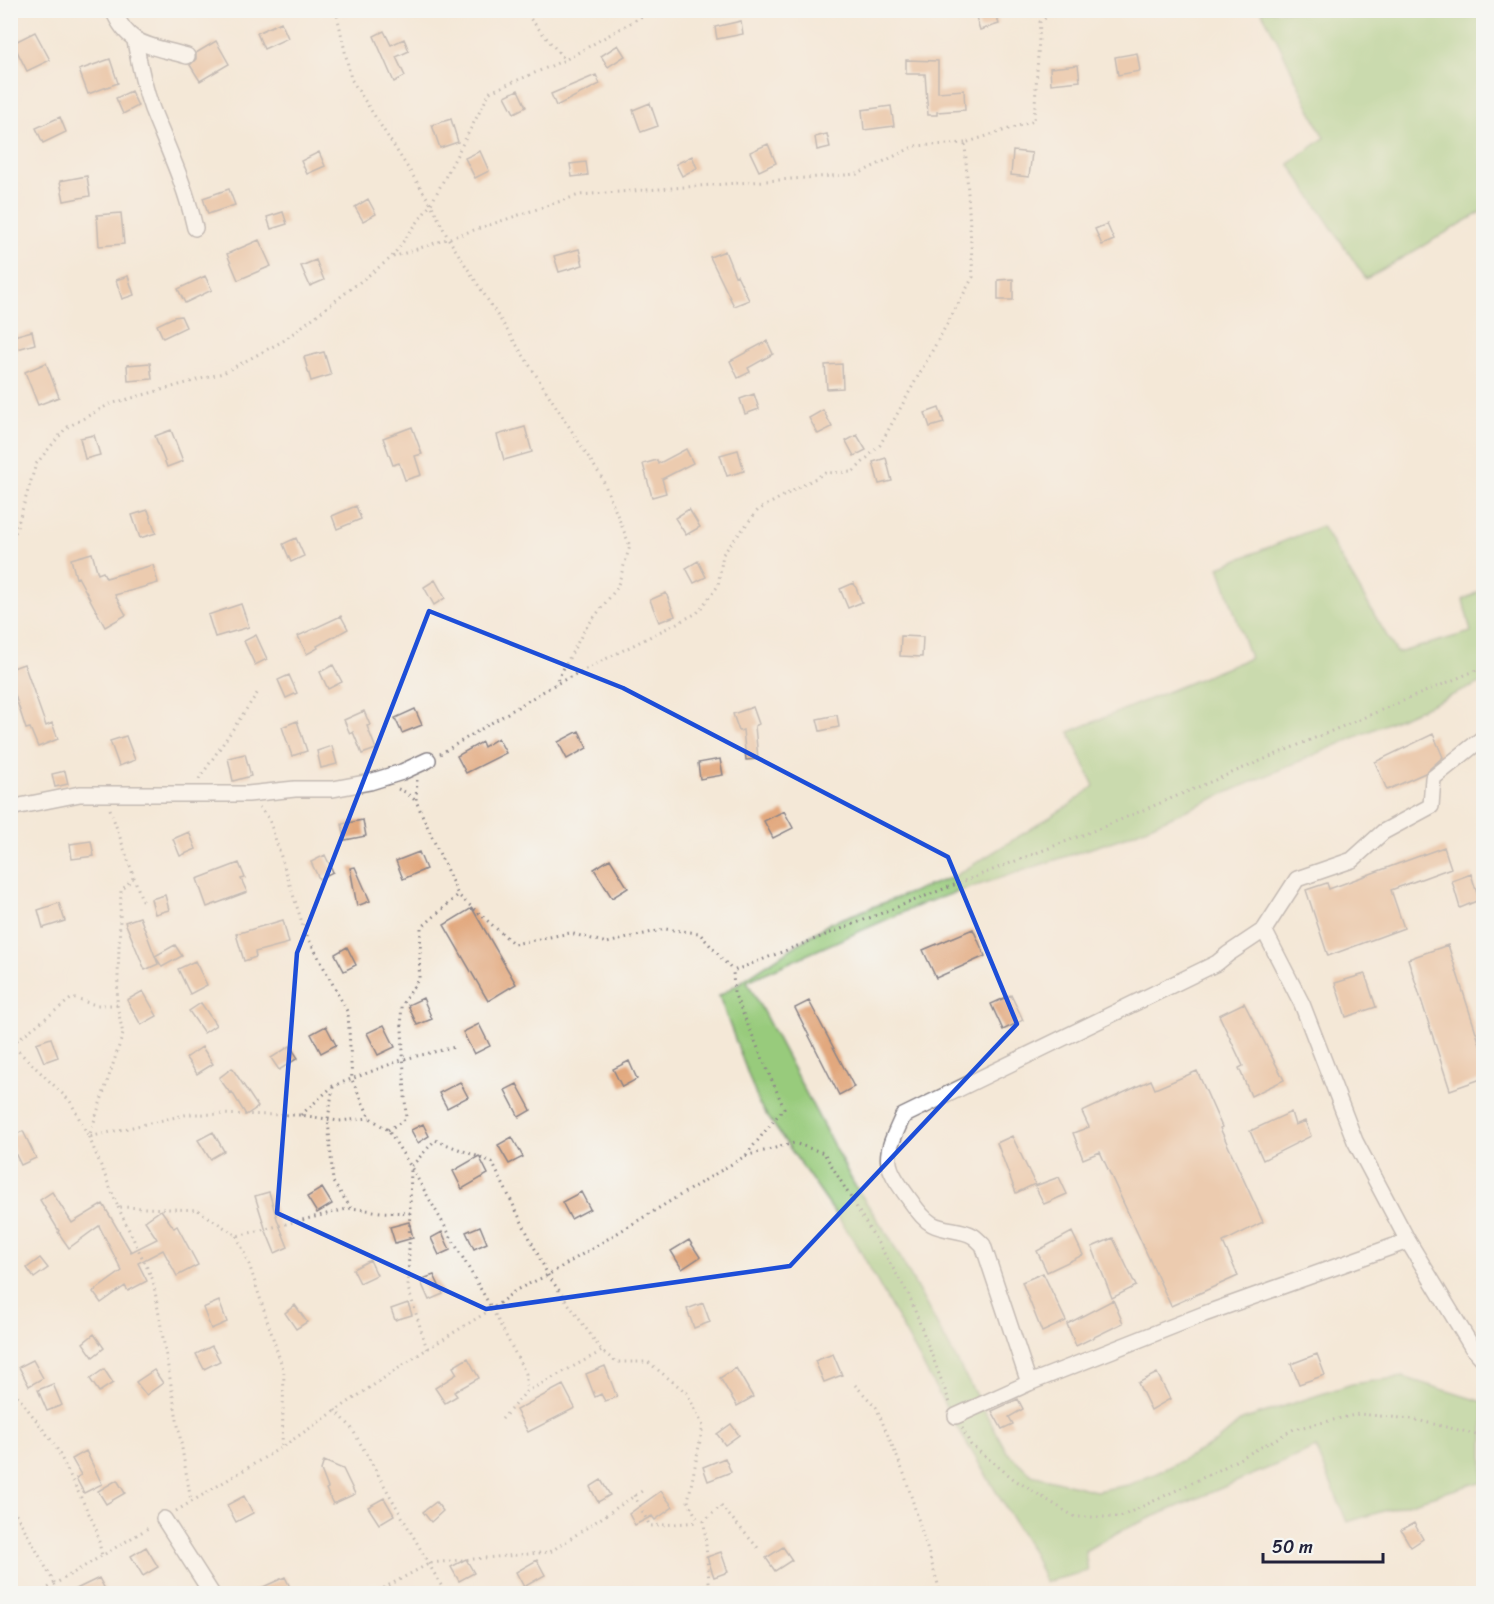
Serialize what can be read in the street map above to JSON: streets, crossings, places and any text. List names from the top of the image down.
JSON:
{
  "scale_bar": "50 m"
}
